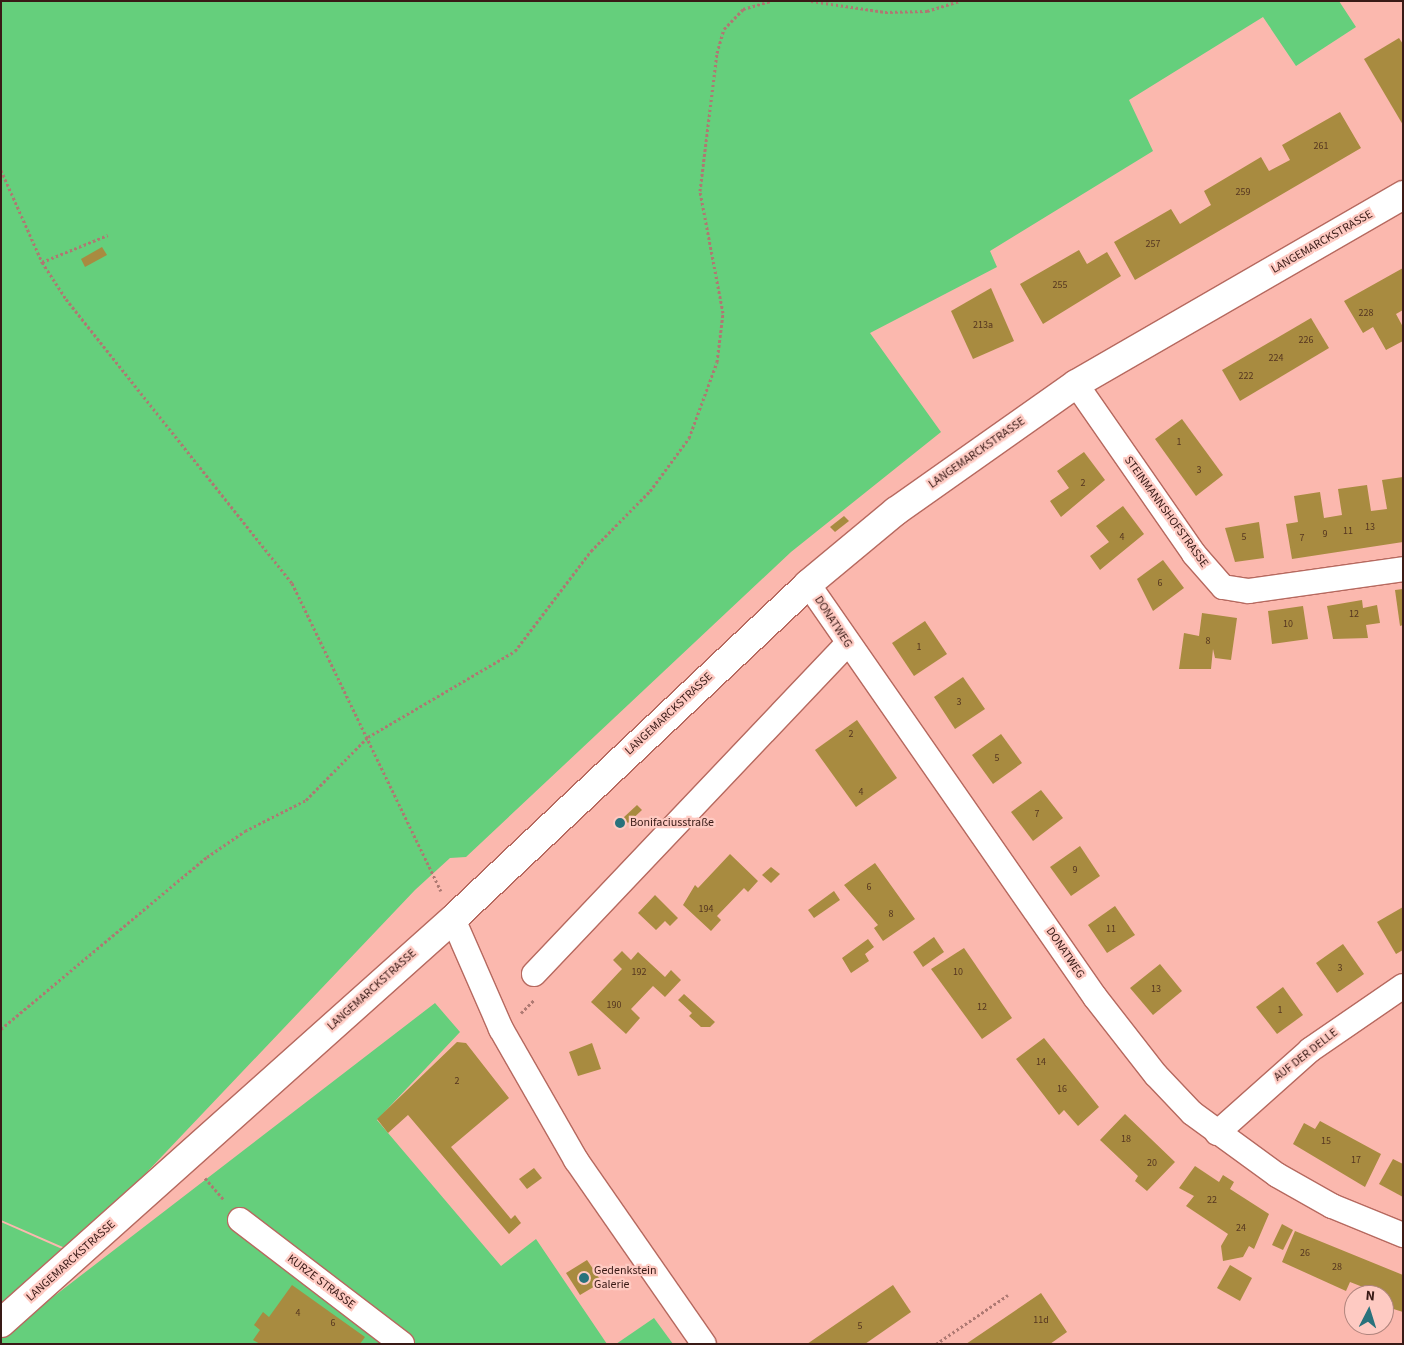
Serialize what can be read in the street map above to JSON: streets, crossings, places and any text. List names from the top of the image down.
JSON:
{
  "streets": {
    "street": [
      "LANGEMARCKSTRASSE",
      "STEINMANNSHOFSTRASSE",
      "DONATWEG",
      "AUF DER DELLE",
      "KURZE STRASSE"
    ]
  },
  "crossings": [
    ["LANGEMARCKSTRASSE", "STEINMANNSHOFSTRASSE"],
    ["LANGEMARCKSTRASSE", "DONATWEG"],
    ["DONATWEG", "AUF DER DELLE"]
  ],
  "places": ["Bonifaciusstraße", "Gedenkstein Galerie"],
  "house_numbers": [
    "261",
    "259",
    "257",
    "255",
    "228",
    "213a",
    "226",
    "224",
    "222",
    "1",
    "3",
    "2",
    "13",
    "11",
    "9",
    "4",
    "5",
    "7",
    "6",
    "12",
    "10",
    "8",
    "1",
    "3",
    "2",
    "5",
    "4",
    "7",
    "9",
    "6",
    "194",
    "8",
    "11",
    "3",
    "192",
    "10",
    "13",
    "190",
    "12",
    "1",
    "14",
    "2",
    "16",
    "18",
    "15",
    "17",
    "20",
    "22",
    "24",
    "26",
    "28",
    "4",
    "11d",
    "6",
    "5"
  ],
  "north": "top"
}
